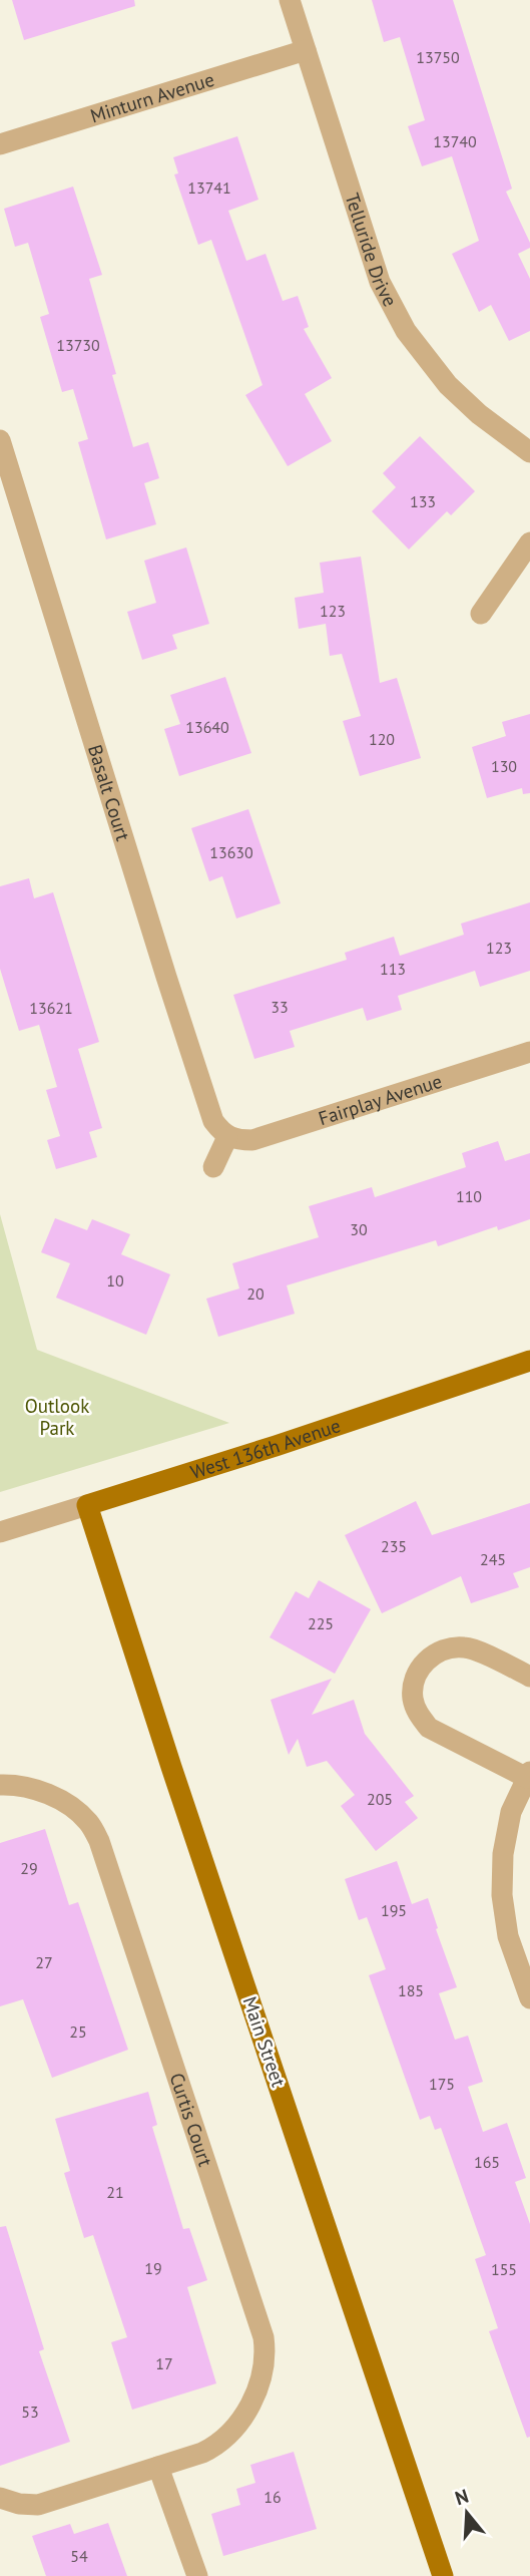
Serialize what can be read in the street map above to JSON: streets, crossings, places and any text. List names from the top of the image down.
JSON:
{
  "streets": {
    "main road": ["West 136th Avenue", "Main Street"],
    "street": [
      "Minturn Avenue",
      "Telluride Drive",
      "Basalt Court",
      "Fairplay Avenue",
      "Curtis Court"
    ]
  },
  "crossings": [
    ["Minturn Avenue", "Telluride Drive"],
    ["Basalt Court", "Fairplay Avenue"],
    ["West 136th Avenue", "Main Street"]
  ],
  "parks": ["Outlook Park"],
  "house_numbers": [
    "13750",
    "13740",
    "13741",
    "13730",
    "133",
    "123",
    "13640",
    "120",
    "130",
    "13630",
    "123",
    "113",
    "33",
    "13621",
    "110",
    "30",
    "10",
    "20",
    "235",
    "245",
    "225",
    "205",
    "29",
    "195",
    "27",
    "185",
    "25",
    "175",
    "165",
    "21",
    "19",
    "155",
    "17",
    "53",
    "16",
    "54"
  ],
  "north": "top"
}
